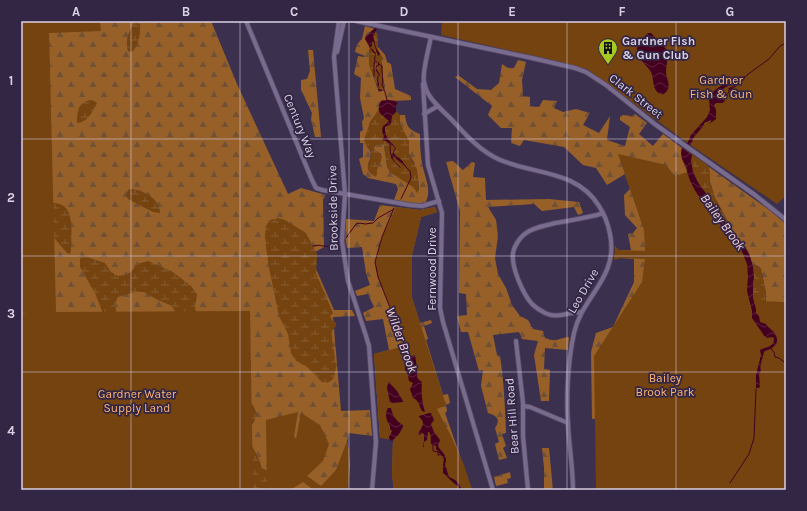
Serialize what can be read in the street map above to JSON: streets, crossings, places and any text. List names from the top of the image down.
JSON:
{
  "streets": {
    "street": [
      "Clark Street",
      "Century Way",
      "Brookside Drive",
      "Fernwood Drive",
      "Leo Drive",
      "Bear Hill Road"
    ]
  },
  "crossings": [
    ["Century Way", "Brookside Drive"],
    ["Century Way", "Fernwood Drive"],
    ["Fernwood Drive", "Leo Drive"]
  ],
  "water": ["Bailey Brook", "Wilder Brook"],
  "parks": ["Gardner Fish & Gun", "Bailey Brook Park", "Gardner Water Supply Land"],
  "places": {
    "building": ["Gardner Fish & Gun Club"]
  },
  "grid": {
    "columns": [
      "A",
      "B",
      "C",
      "D",
      "E",
      "F",
      "G"
    ],
    "rows": [
      "1",
      "2",
      "3",
      "4"
    ]
  }
}
